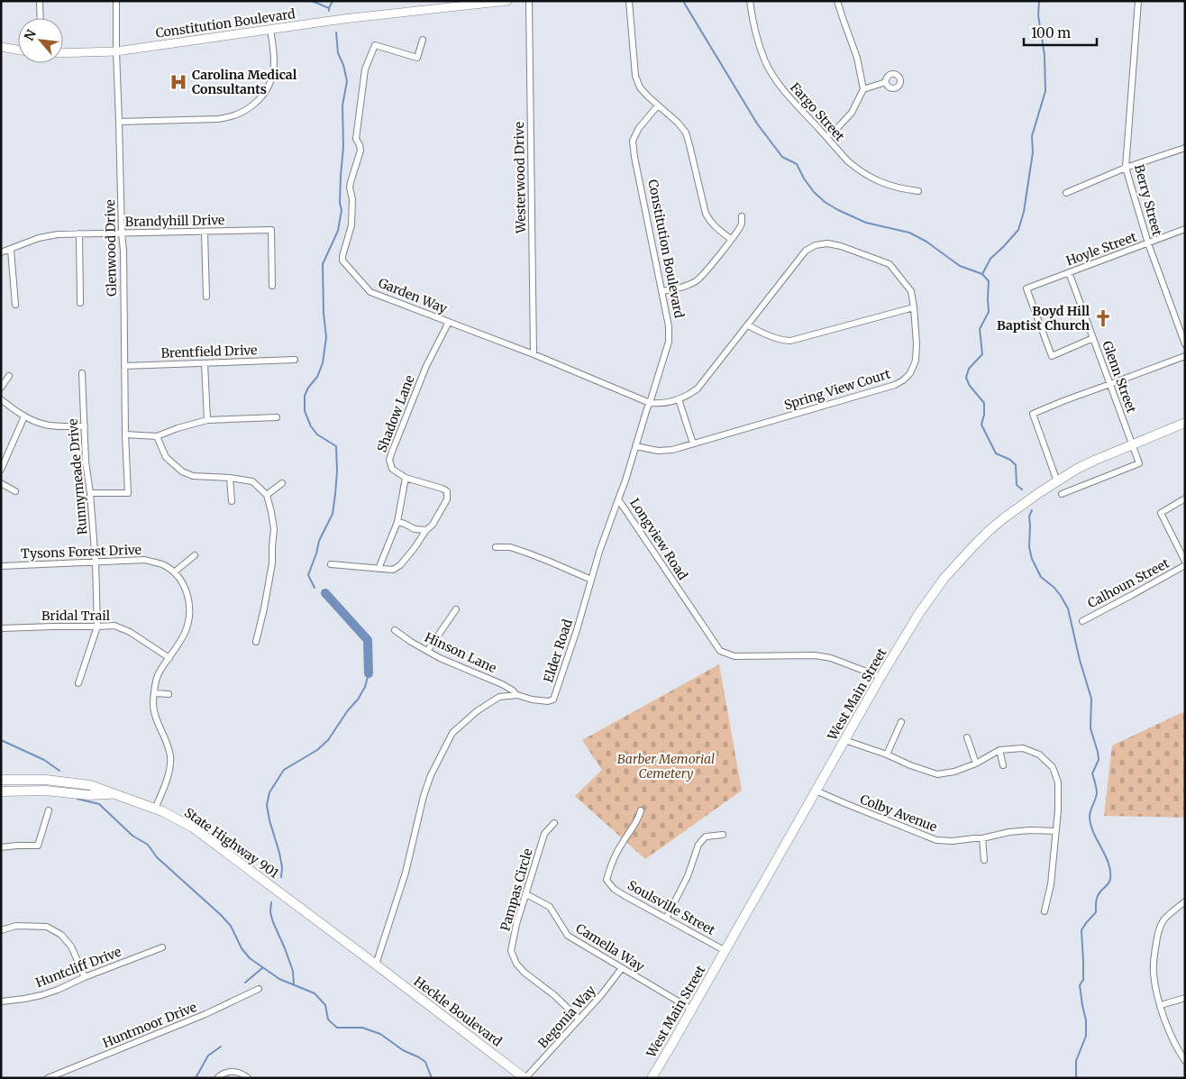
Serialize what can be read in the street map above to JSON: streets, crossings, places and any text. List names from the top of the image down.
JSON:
{
  "streets": {
    "main road": ["West Main Street", "State Highway 901", "Heckle Boulevard"],
    "street": [
      "Constitution Boulevard",
      "Fargo Street",
      "Westerwood Drive",
      "Berry Street",
      "Brandyhill Drive",
      "Glenwood Drive",
      "Hoyle Street",
      "Garden Way",
      "Brentfield Drive",
      "Glenn Street",
      "Spring View Court",
      "Shadow Lane",
      "Runnymeade Drive",
      "Longview Road",
      "Tysons Forest Drive",
      "Calhoun Street",
      "Bridal Trail",
      "Elder Road",
      "Hinson Lane",
      "Colby Avenue",
      "Pampas Circle",
      "Soulsville Street",
      "Camella Way",
      "Huntcliff Drive",
      "Begonia Way",
      "Huntmoor Drive"
    ]
  },
  "crossings": [
    ["Constitution Boulevard", "Glenwood Drive"],
    ["Constitution Boulevard", "Spring View Court"],
    ["Constitution Boulevard", "Longview Road"],
    ["Berry Street", "Hoyle Street"],
    ["Brandyhill Drive", "Glenwood Drive"],
    ["Glenwood Drive", "Brentfield Drive"],
    ["Glenwood Drive", "Runnymeade Drive"],
    ["Hoyle Street", "Glenn Street"],
    ["Garden Way", "Shadow Lane"],
    ["Glenn Street", "West Main Street"],
    ["Spring View Court", "Longview Road"],
    ["Runnymeade Drive", "Tysons Forest Drive"],
    ["Runnymeade Drive", "Bridal Trail"],
    ["Longview Road", "Elder Road"],
    ["Longview Road", "West Main Street"],
    ["Tysons Forest Drive", "Bridal Trail"],
    ["Tysons Forest Drive", "State Highway 901"],
    ["Elder Road", "Hinson Lane"],
    ["Elder Road", "State Highway 901"],
    ["Elder Road", "Heckle Boulevard"],
    ["West Main Street", "Colby Avenue"],
    ["West Main Street", "Soulsville Street"],
    ["West Main Street", "Camella Way"],
    ["State Highway 901", "Heckle Boulevard"],
    ["Pampas Circle", "Camella Way"],
    ["Pampas Circle", "Begonia Way"],
    ["Camella Way", "Begonia Way"],
    ["Heckle Boulevard", "Begonia Way"]
  ],
  "parks": ["Barber Memorial Cemetery"],
  "places": {
    "hospital": ["Carolina Medical Consultants"],
    "church": ["Boyd Hill Baptist Church"]
  },
  "scale_bar": "100 m",
  "north": "top left"
}
